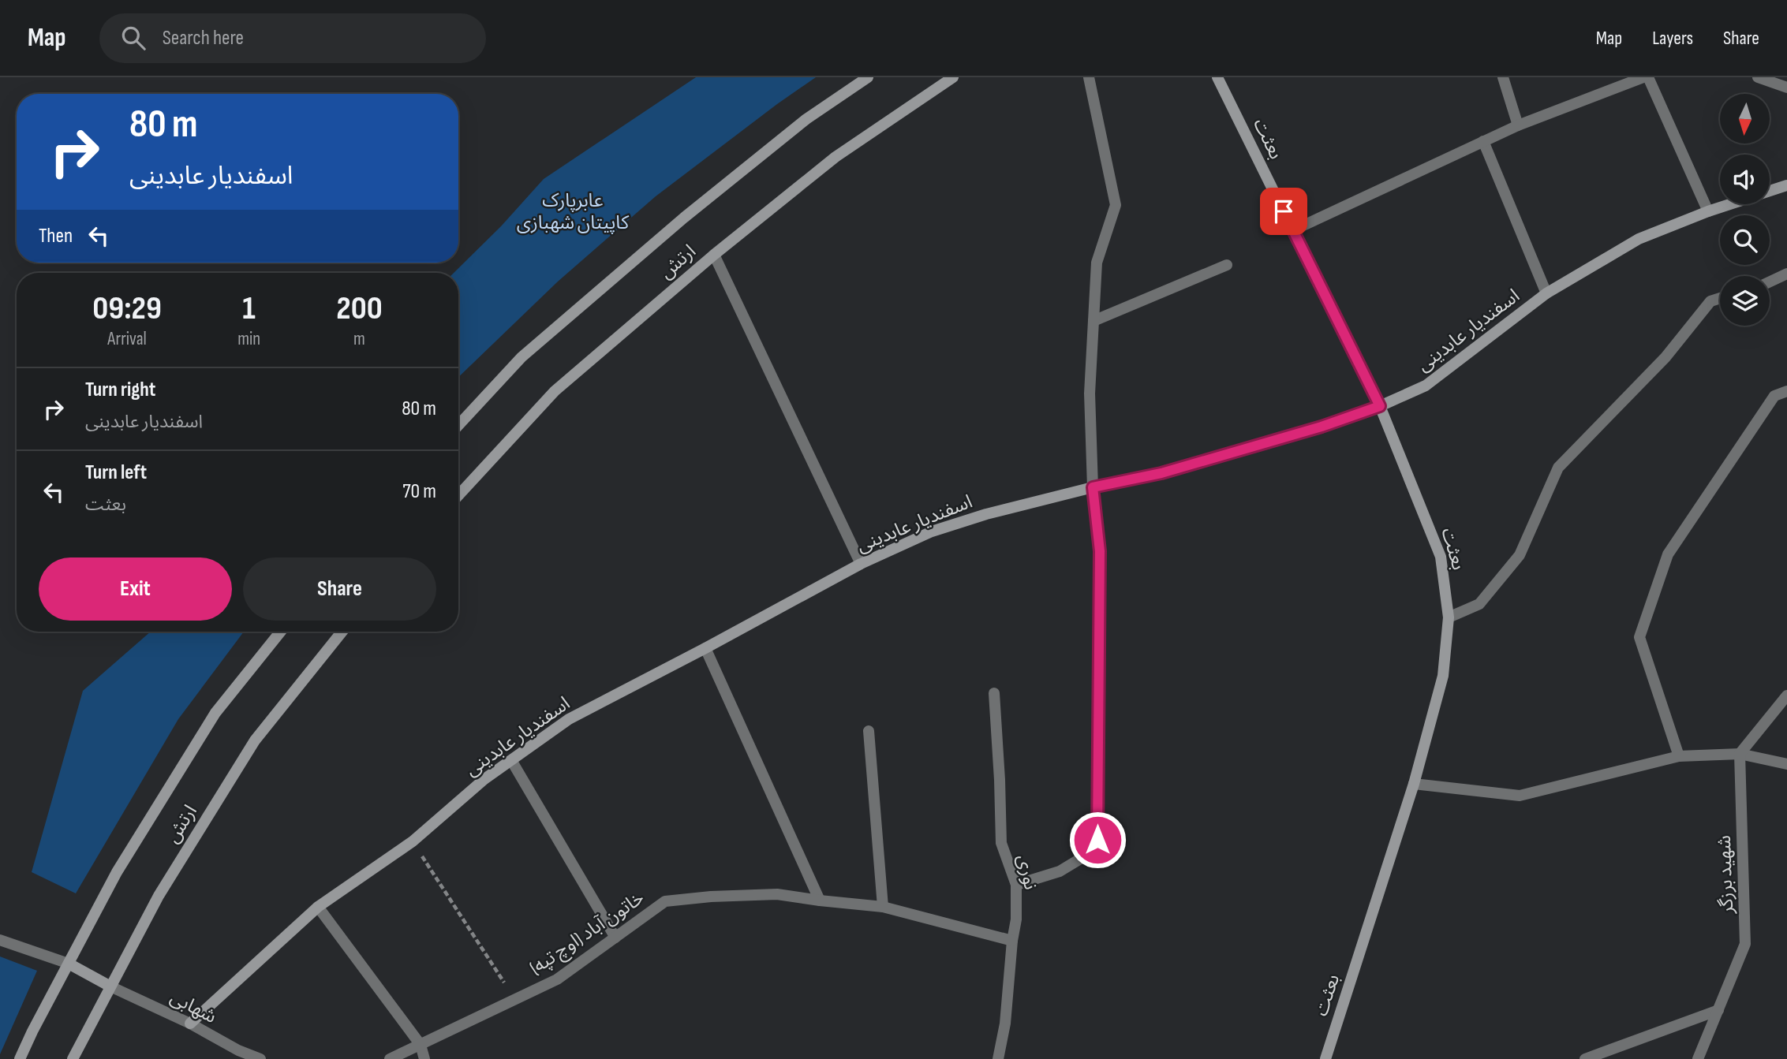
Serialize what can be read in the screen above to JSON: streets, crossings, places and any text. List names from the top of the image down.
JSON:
{
  "streets": {
    "street": [
      "بعثت",
      "ارتش",
      "اسفندیار عابدینی",
      "نوری",
      "شهید برزگر",
      "خاتون آباد (اوچ تپه)",
      "شهابی"
    ]
  },
  "crossings": [
    ["بعثت", "اسفندیار عابدینی"],
    ["ارتش", "شهابی"],
    ["اسفندیار عابدینی", "شهابی"],
    ["نوری", "خاتون آباد (اوچ تپه)"]
  ],
  "parks": ["عابرپارک کاپیتان شهبازی"],
  "north": "bottom",
  "page": {
    "header": "Map",
    "search": "Search here",
    "nav": ["Map", "Layers", "Share"],
    "turn": ["80 m", "اسفندیار عابدینی"],
    "then": "Then",
    "eta": [
      "09:29",
      "Arrival",
      "1",
      "min",
      "200",
      "m"
    ],
    "list": [
      {
        "name": "Turn right",
        "note": "اسفندیار عابدینی",
        "value": "80 m"
      },
      {
        "name": "Turn left",
        "note": "بعثت",
        "value": "70 m"
      }
    ],
    "buttons": ["Exit", "Share"]
  }
}
